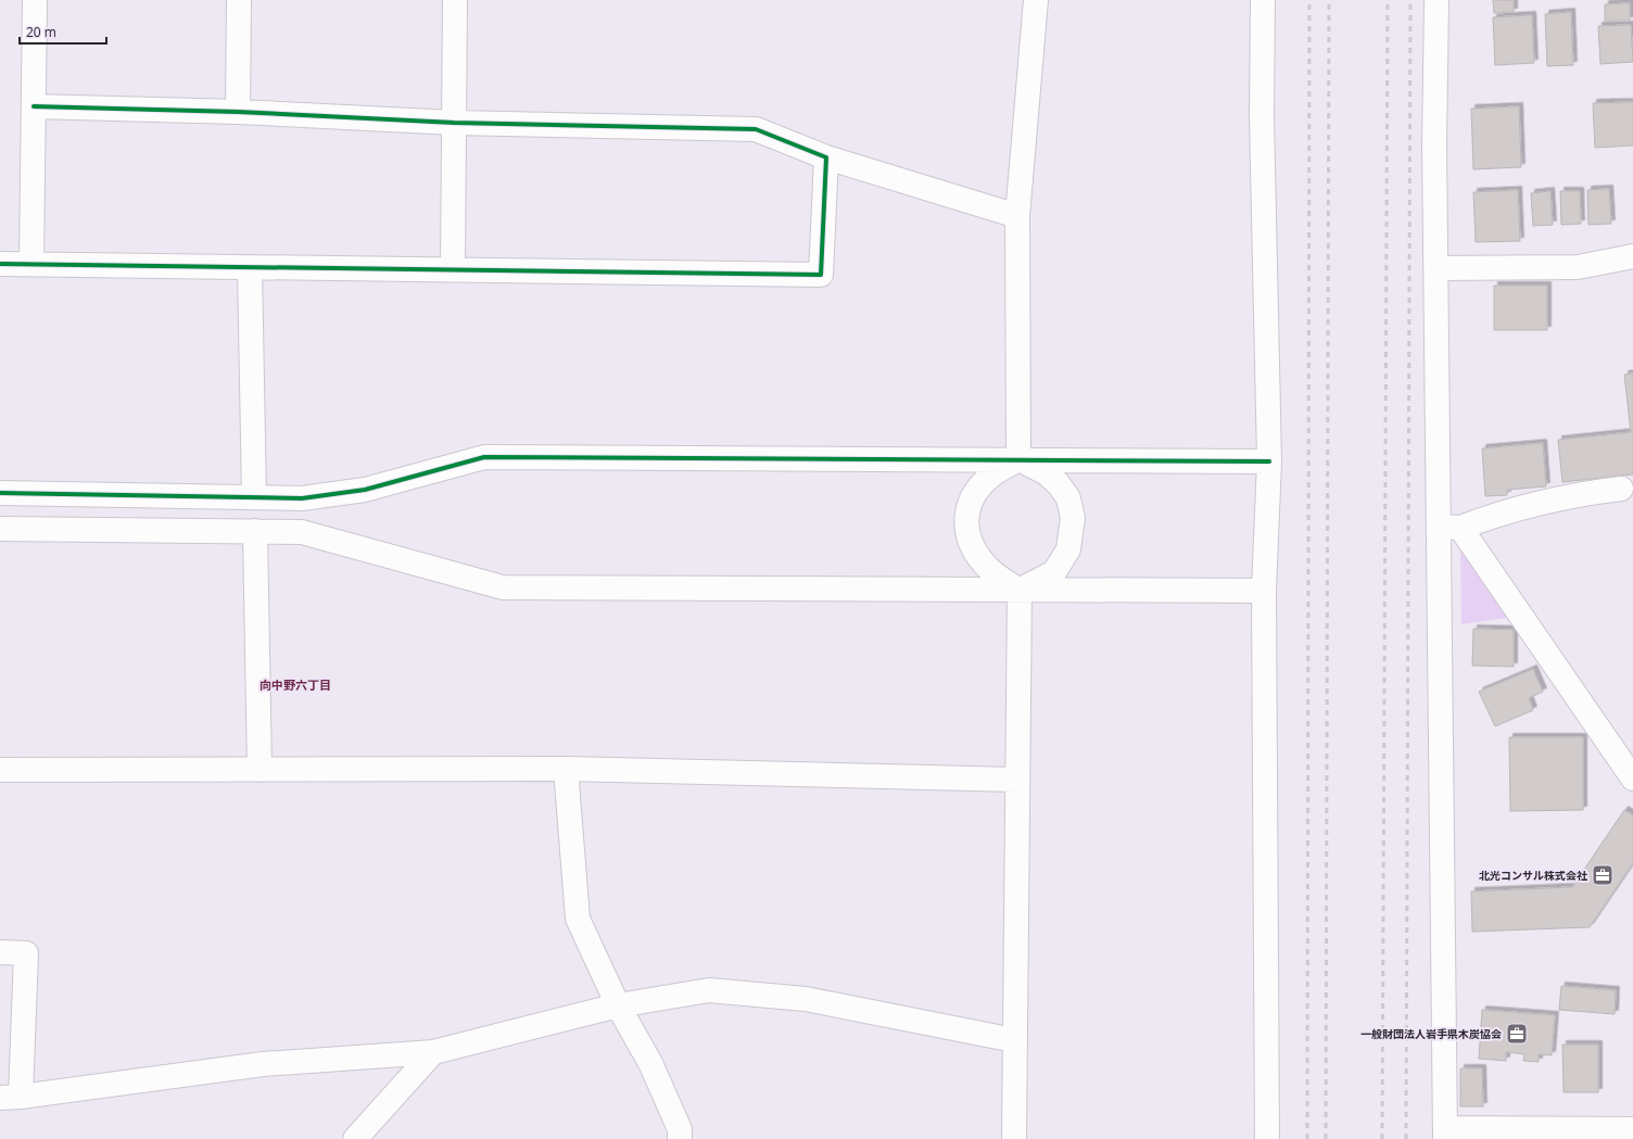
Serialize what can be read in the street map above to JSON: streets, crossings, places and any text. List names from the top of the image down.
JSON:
{
  "districts": ["向中野六丁目"],
  "places": {
    "office": ["北光コンサル株式会社", "一般財団法人岩手県木炭協会"]
  },
  "scale_bar": "20 m"
}
